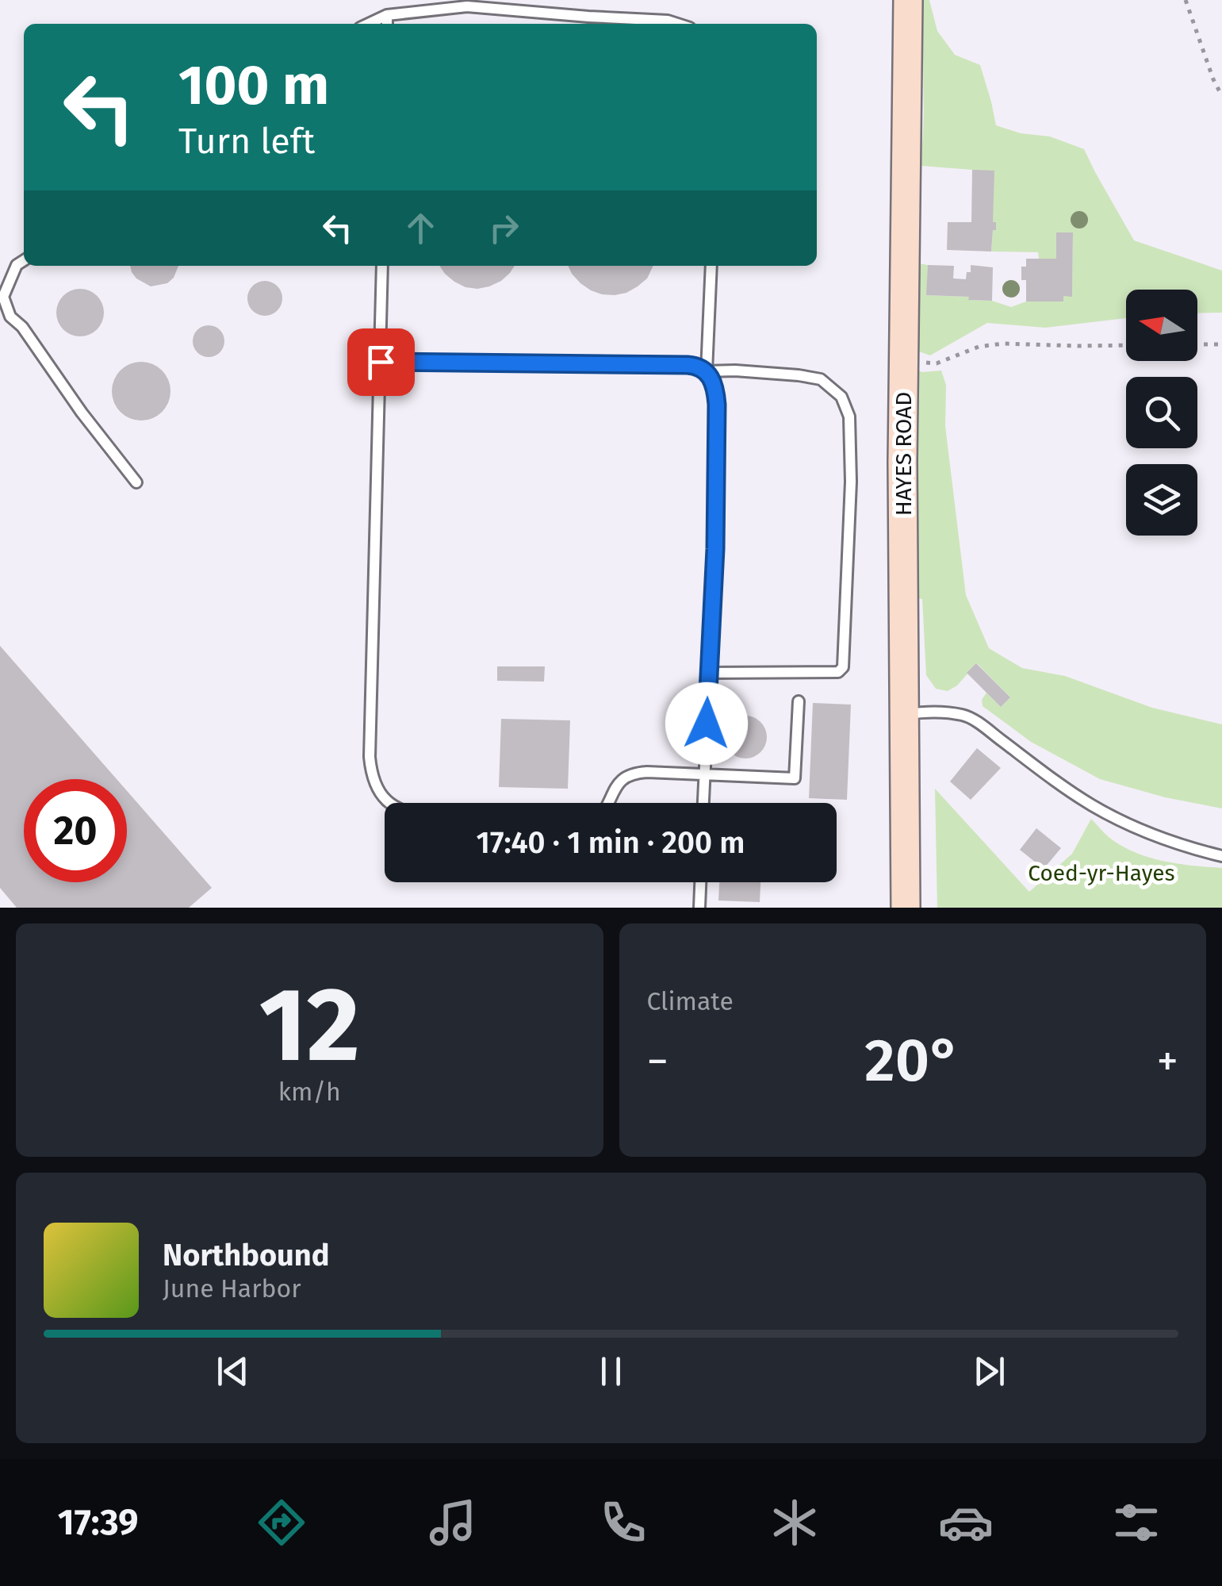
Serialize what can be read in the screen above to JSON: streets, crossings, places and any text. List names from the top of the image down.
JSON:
{
  "streets": {
    "street": ["HAYES ROAD"]
  },
  "parks": ["Coed-yr-Hayes"],
  "north": "left",
  "page": {
    "turn": ["100 m", "Turn left"],
    "limit": "20",
    "trip": "17:40 · 1 min · 200 m",
    "tile": [
      ["12", "km/h"],
      "Climate"
    ],
    "heat": ["−", "20°", "+"],
    "song": ["Northbound", "June Harbor"],
    "tabs": "17:39"
  }
}
